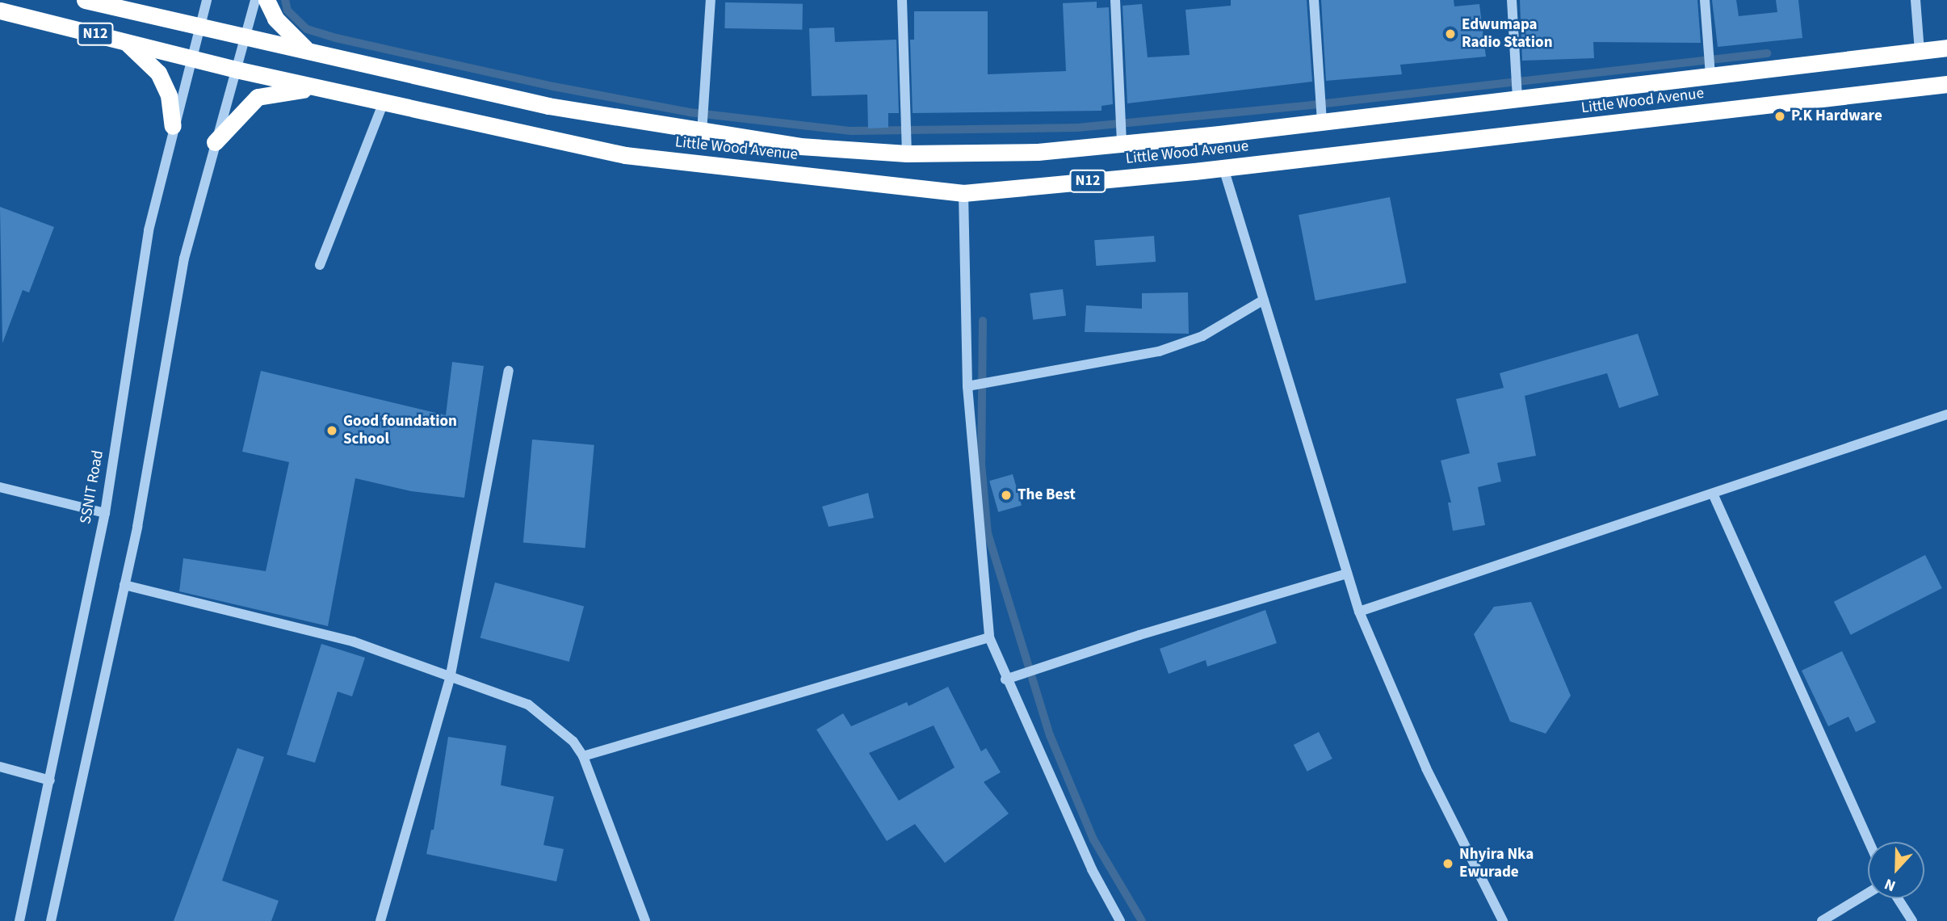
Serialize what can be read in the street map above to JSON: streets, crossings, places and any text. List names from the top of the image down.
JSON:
{
  "streets": {
    "highway": ["N12", "Little Wood Avenue"],
    "street": ["SSNIT Road"]
  },
  "crossings": [
    ["N12", "Little Wood Avenue"],
    ["N12", "SSNIT Road"]
  ],
  "places": [
    "Edwumapa Radio Station",
    "P.K Hardware",
    "Good foundation School",
    "The Best",
    "Nhyira Nka Ewurade"
  ],
  "north": "bottom"
}
